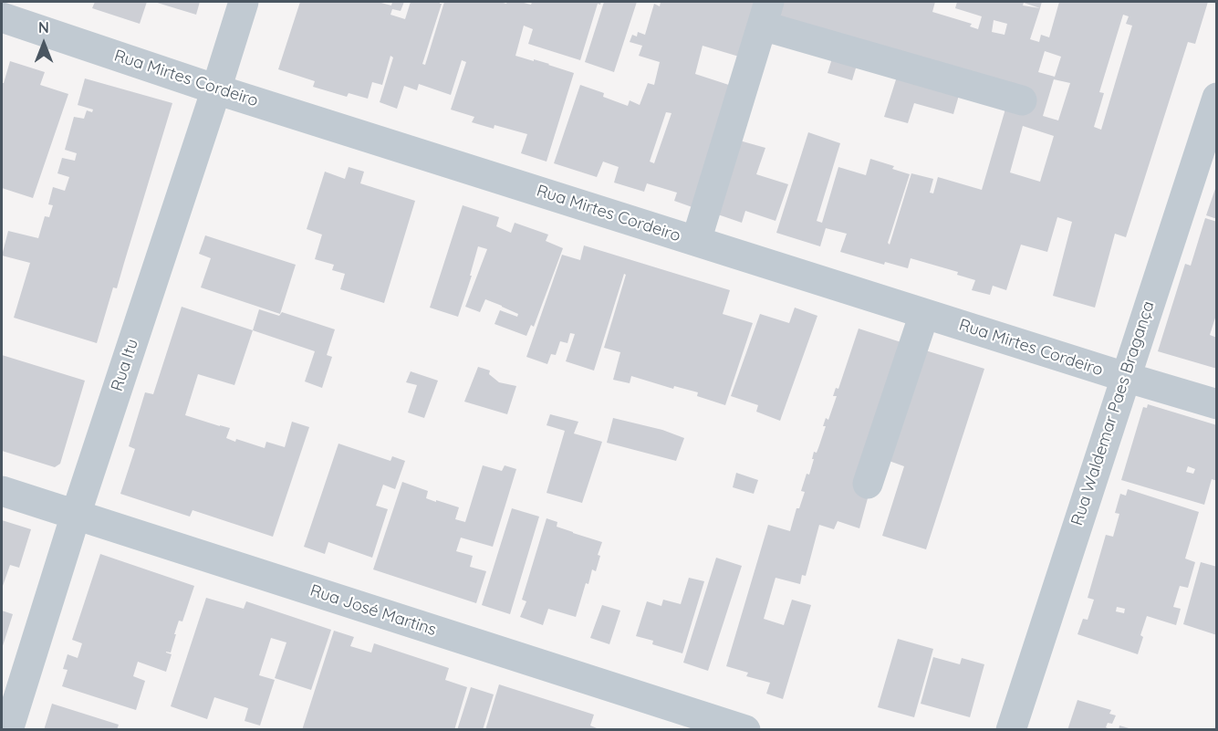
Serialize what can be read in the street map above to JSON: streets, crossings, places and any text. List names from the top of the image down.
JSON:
{
  "streets": {
    "street": [
      "Rua Mirtes Cordeiro",
      "Rua Itu",
      "Rua Waldemar Paes Bragança",
      "Rua José Martins"
    ]
  },
  "crossings": [
    ["Rua Mirtes Cordeiro", "Rua Itu"],
    ["Rua Mirtes Cordeiro", "Rua Waldemar Paes Bragança"],
    ["Rua Itu", "Rua José Martins"]
  ],
  "north": "top"
}
